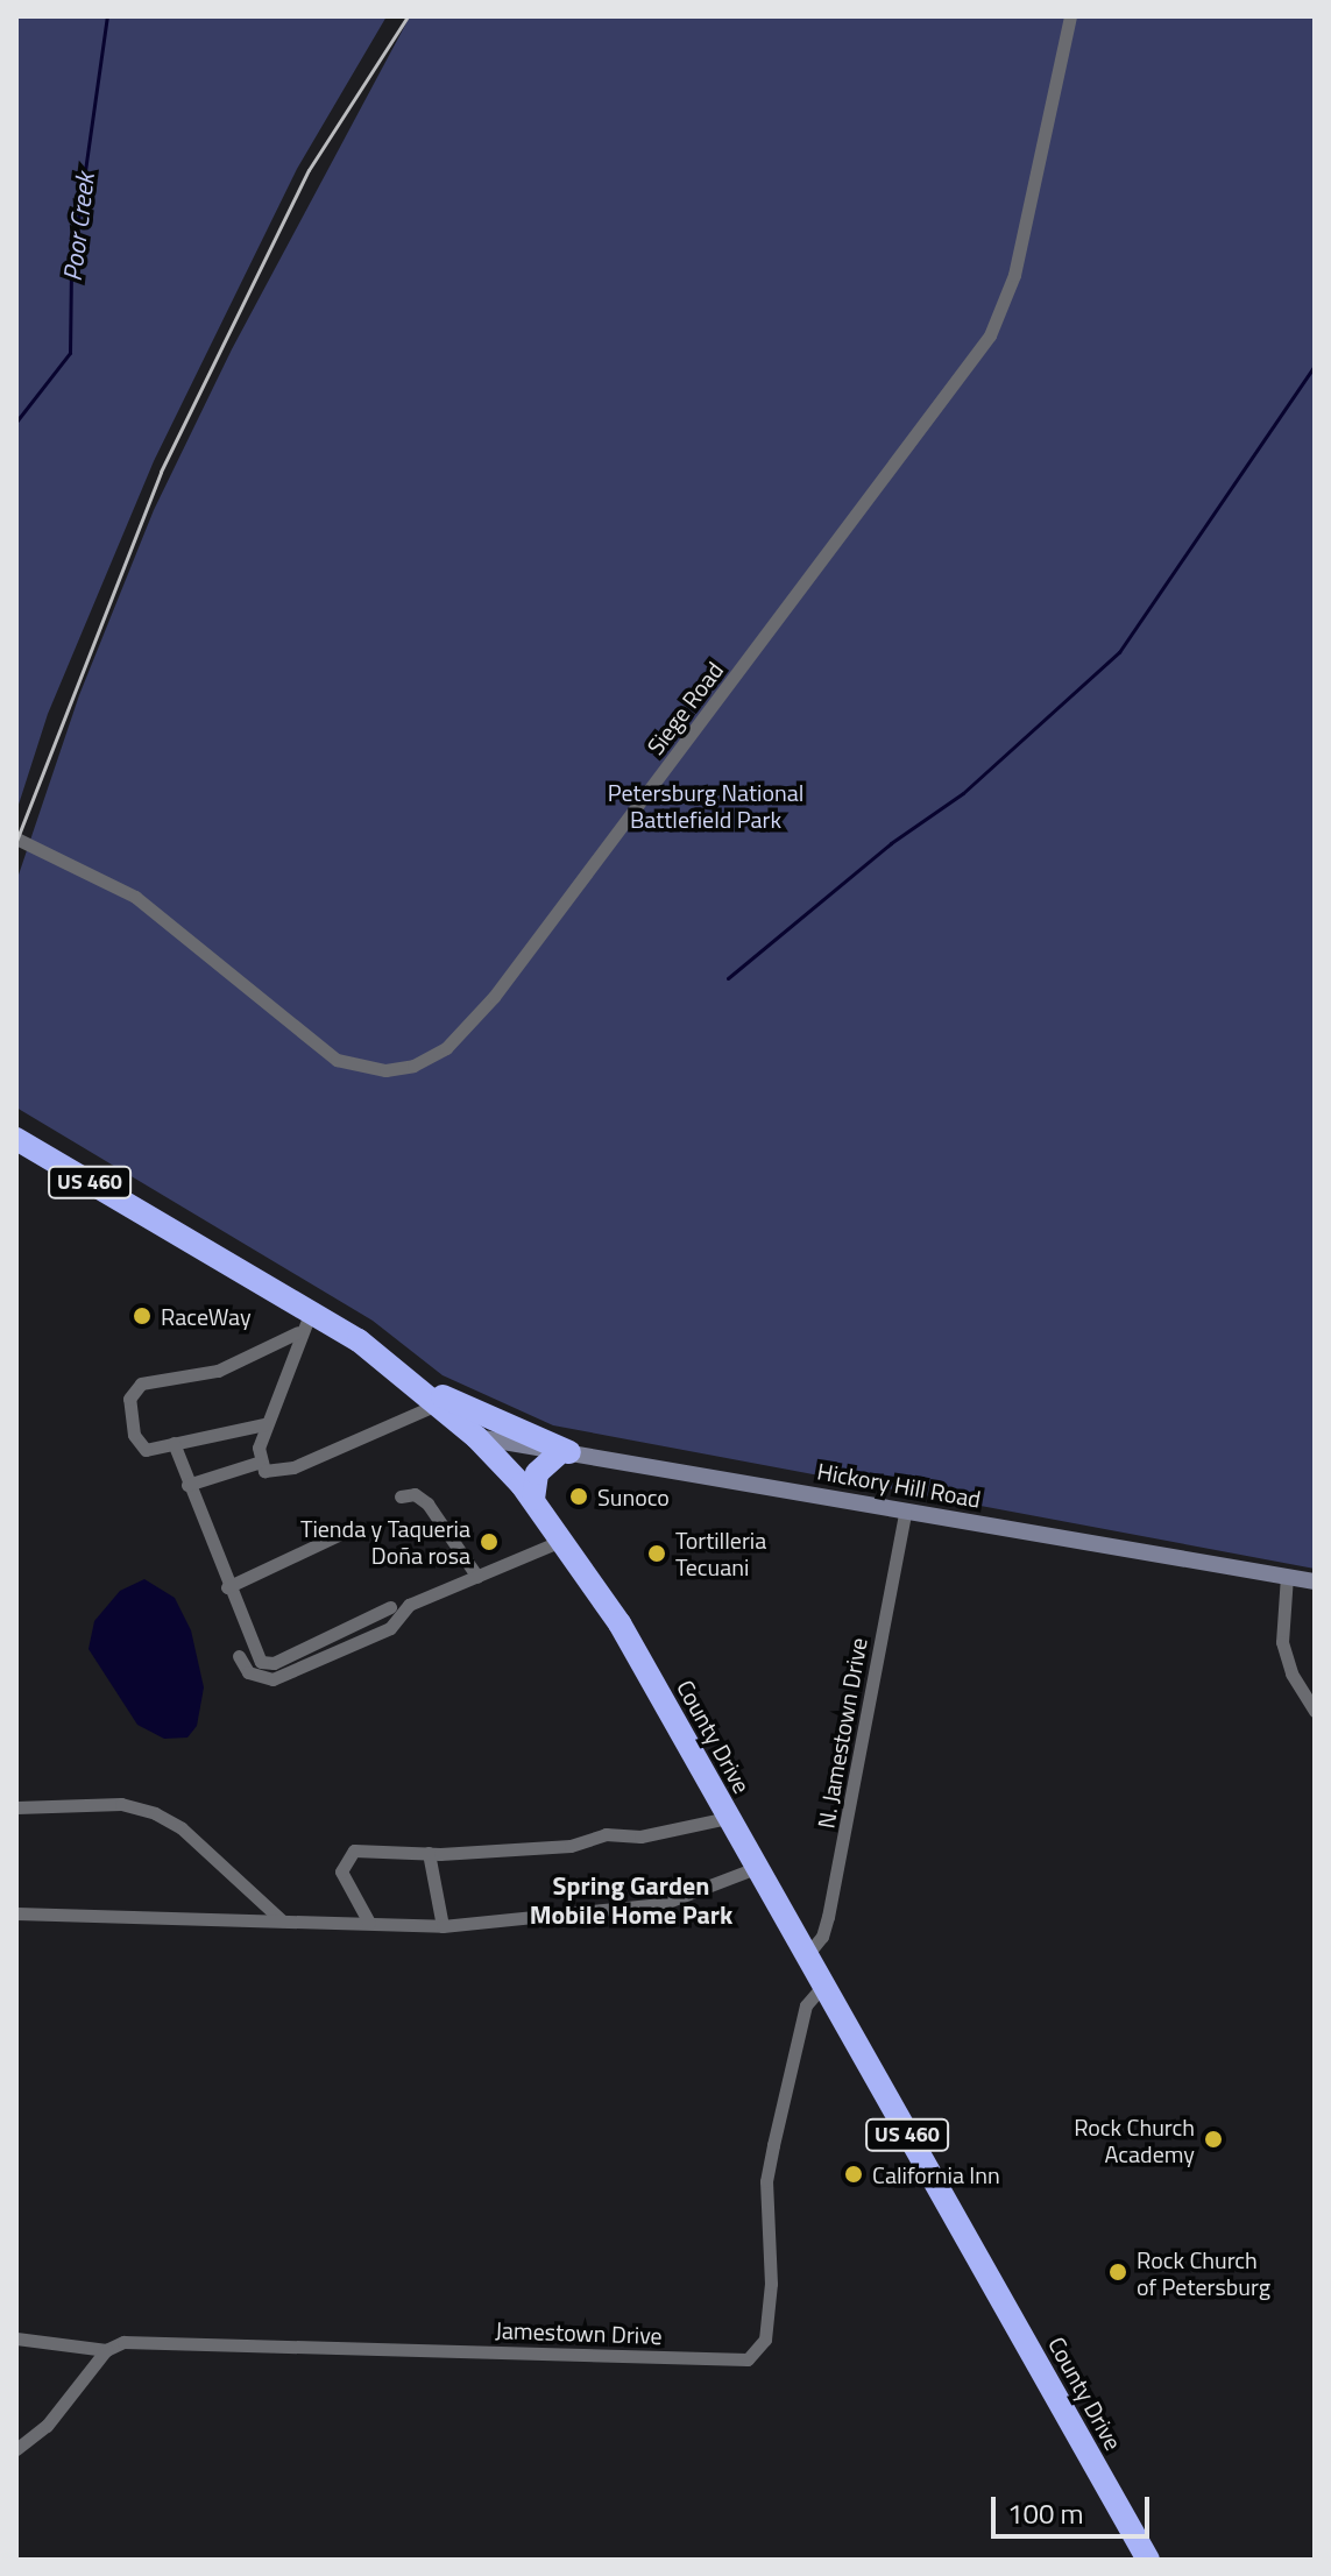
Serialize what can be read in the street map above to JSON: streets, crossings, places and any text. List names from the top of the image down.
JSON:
{
  "streets": {
    "highway": ["US 460", "County Drive"],
    "street": [
      "Siege Road",
      "Hickory Hill Road",
      "N. Jamestown Drive",
      "Jamestown Drive"
    ]
  },
  "crossings": [
    ["Hickory Hill Road", "N. Jamestown Drive"],
    ["Hickory Hill Road", "County Drive"],
    ["N. Jamestown Drive", "County Drive"],
    ["County Drive", "Jamestown Drive"]
  ],
  "districts": ["Spring Garden Mobile Home Park"],
  "water": ["Poor Creek"],
  "parks": ["Petersburg National Battlefield Park"],
  "places": [
    "RaceWay",
    "Sunoco",
    "Tienda y Taqueria Doña rosa",
    "Tortilleria Tecuani",
    "Rock Church Academy",
    "California Inn",
    "Rock Church of Petersburg"
  ],
  "scale_bar": "100 m"
}
